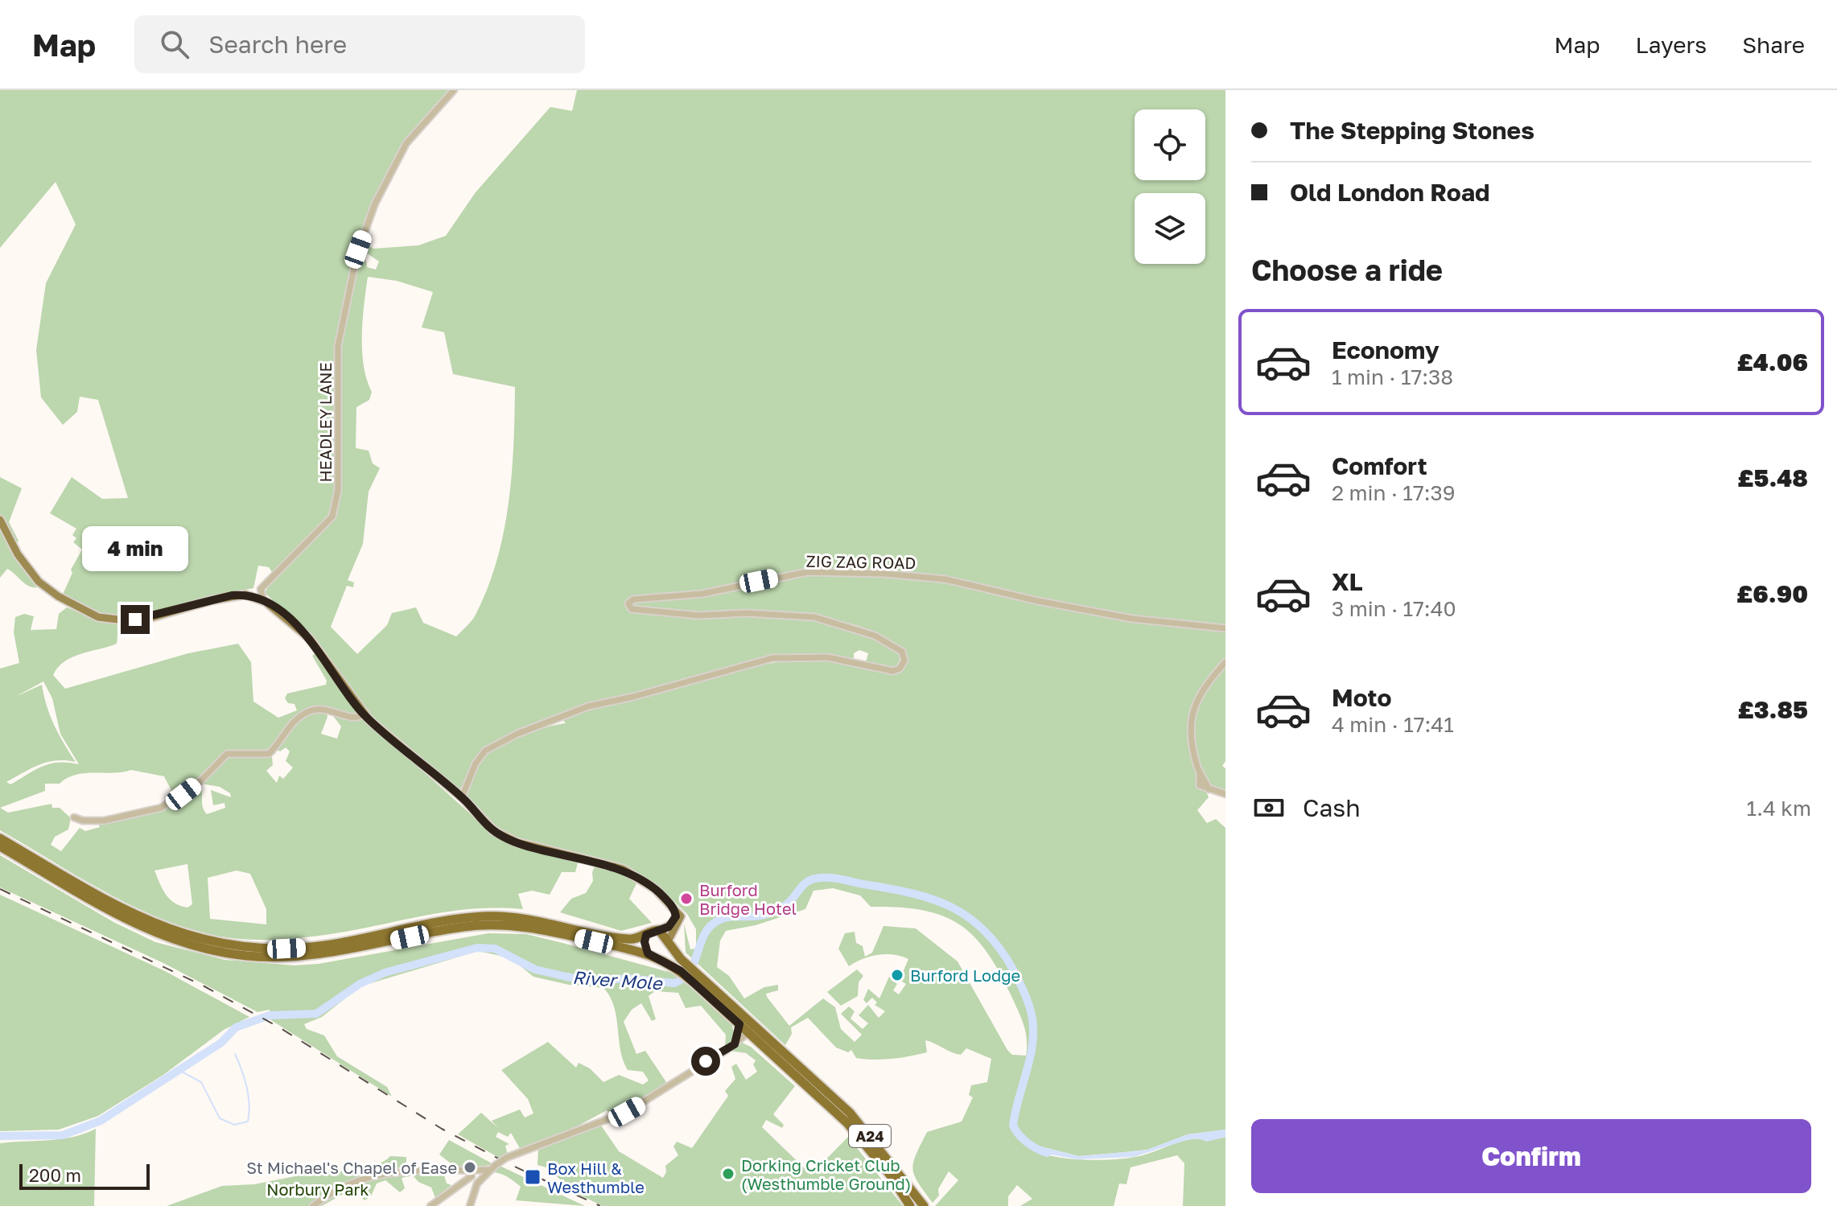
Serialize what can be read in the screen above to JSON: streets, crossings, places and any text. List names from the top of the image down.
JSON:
{
  "streets": {
    "highway": ["A24"],
    "street": ["HEADLEY LANE", "ZIG ZAG ROAD"]
  },
  "water": ["River Mole"],
  "parks": ["Norbury Park"],
  "places": {
    "other": [
      "Burford Bridge Hotel",
      "Burford Lodge",
      "St Michael's Chapel of Ease",
      "Dorking Cricket Club (Westhumble Ground)"
    ],
    "transit": ["Box Hill & Westhumble"]
  },
  "scale_bar": "200 m",
  "page": {
    "header": "Map",
    "search": "Search here",
    "nav": ["Map", "Layers", "Share"],
    "banner": ["The Stepping Stones", "Old London Road"],
    "heading": "Choose a ride",
    "list": [
      {
        "name": "Economy",
        "note": "1 min · 17:38",
        "value": "£4.06"
      },
      {
        "name": "Comfort",
        "note": "2 min · 17:39",
        "value": "£5.48"
      },
      {
        "name": "XL",
        "note": "3 min · 17:40",
        "value": "£6.90"
      },
      {
        "name": "Moto",
        "note": "4 min · 17:41",
        "value": "£3.85"
      }
    ],
    "bubble": "4 min",
    "pay": ["Cash", "1.4 km"],
    "buttons": "Confirm",
    "scale": "200 m"
  }
}
